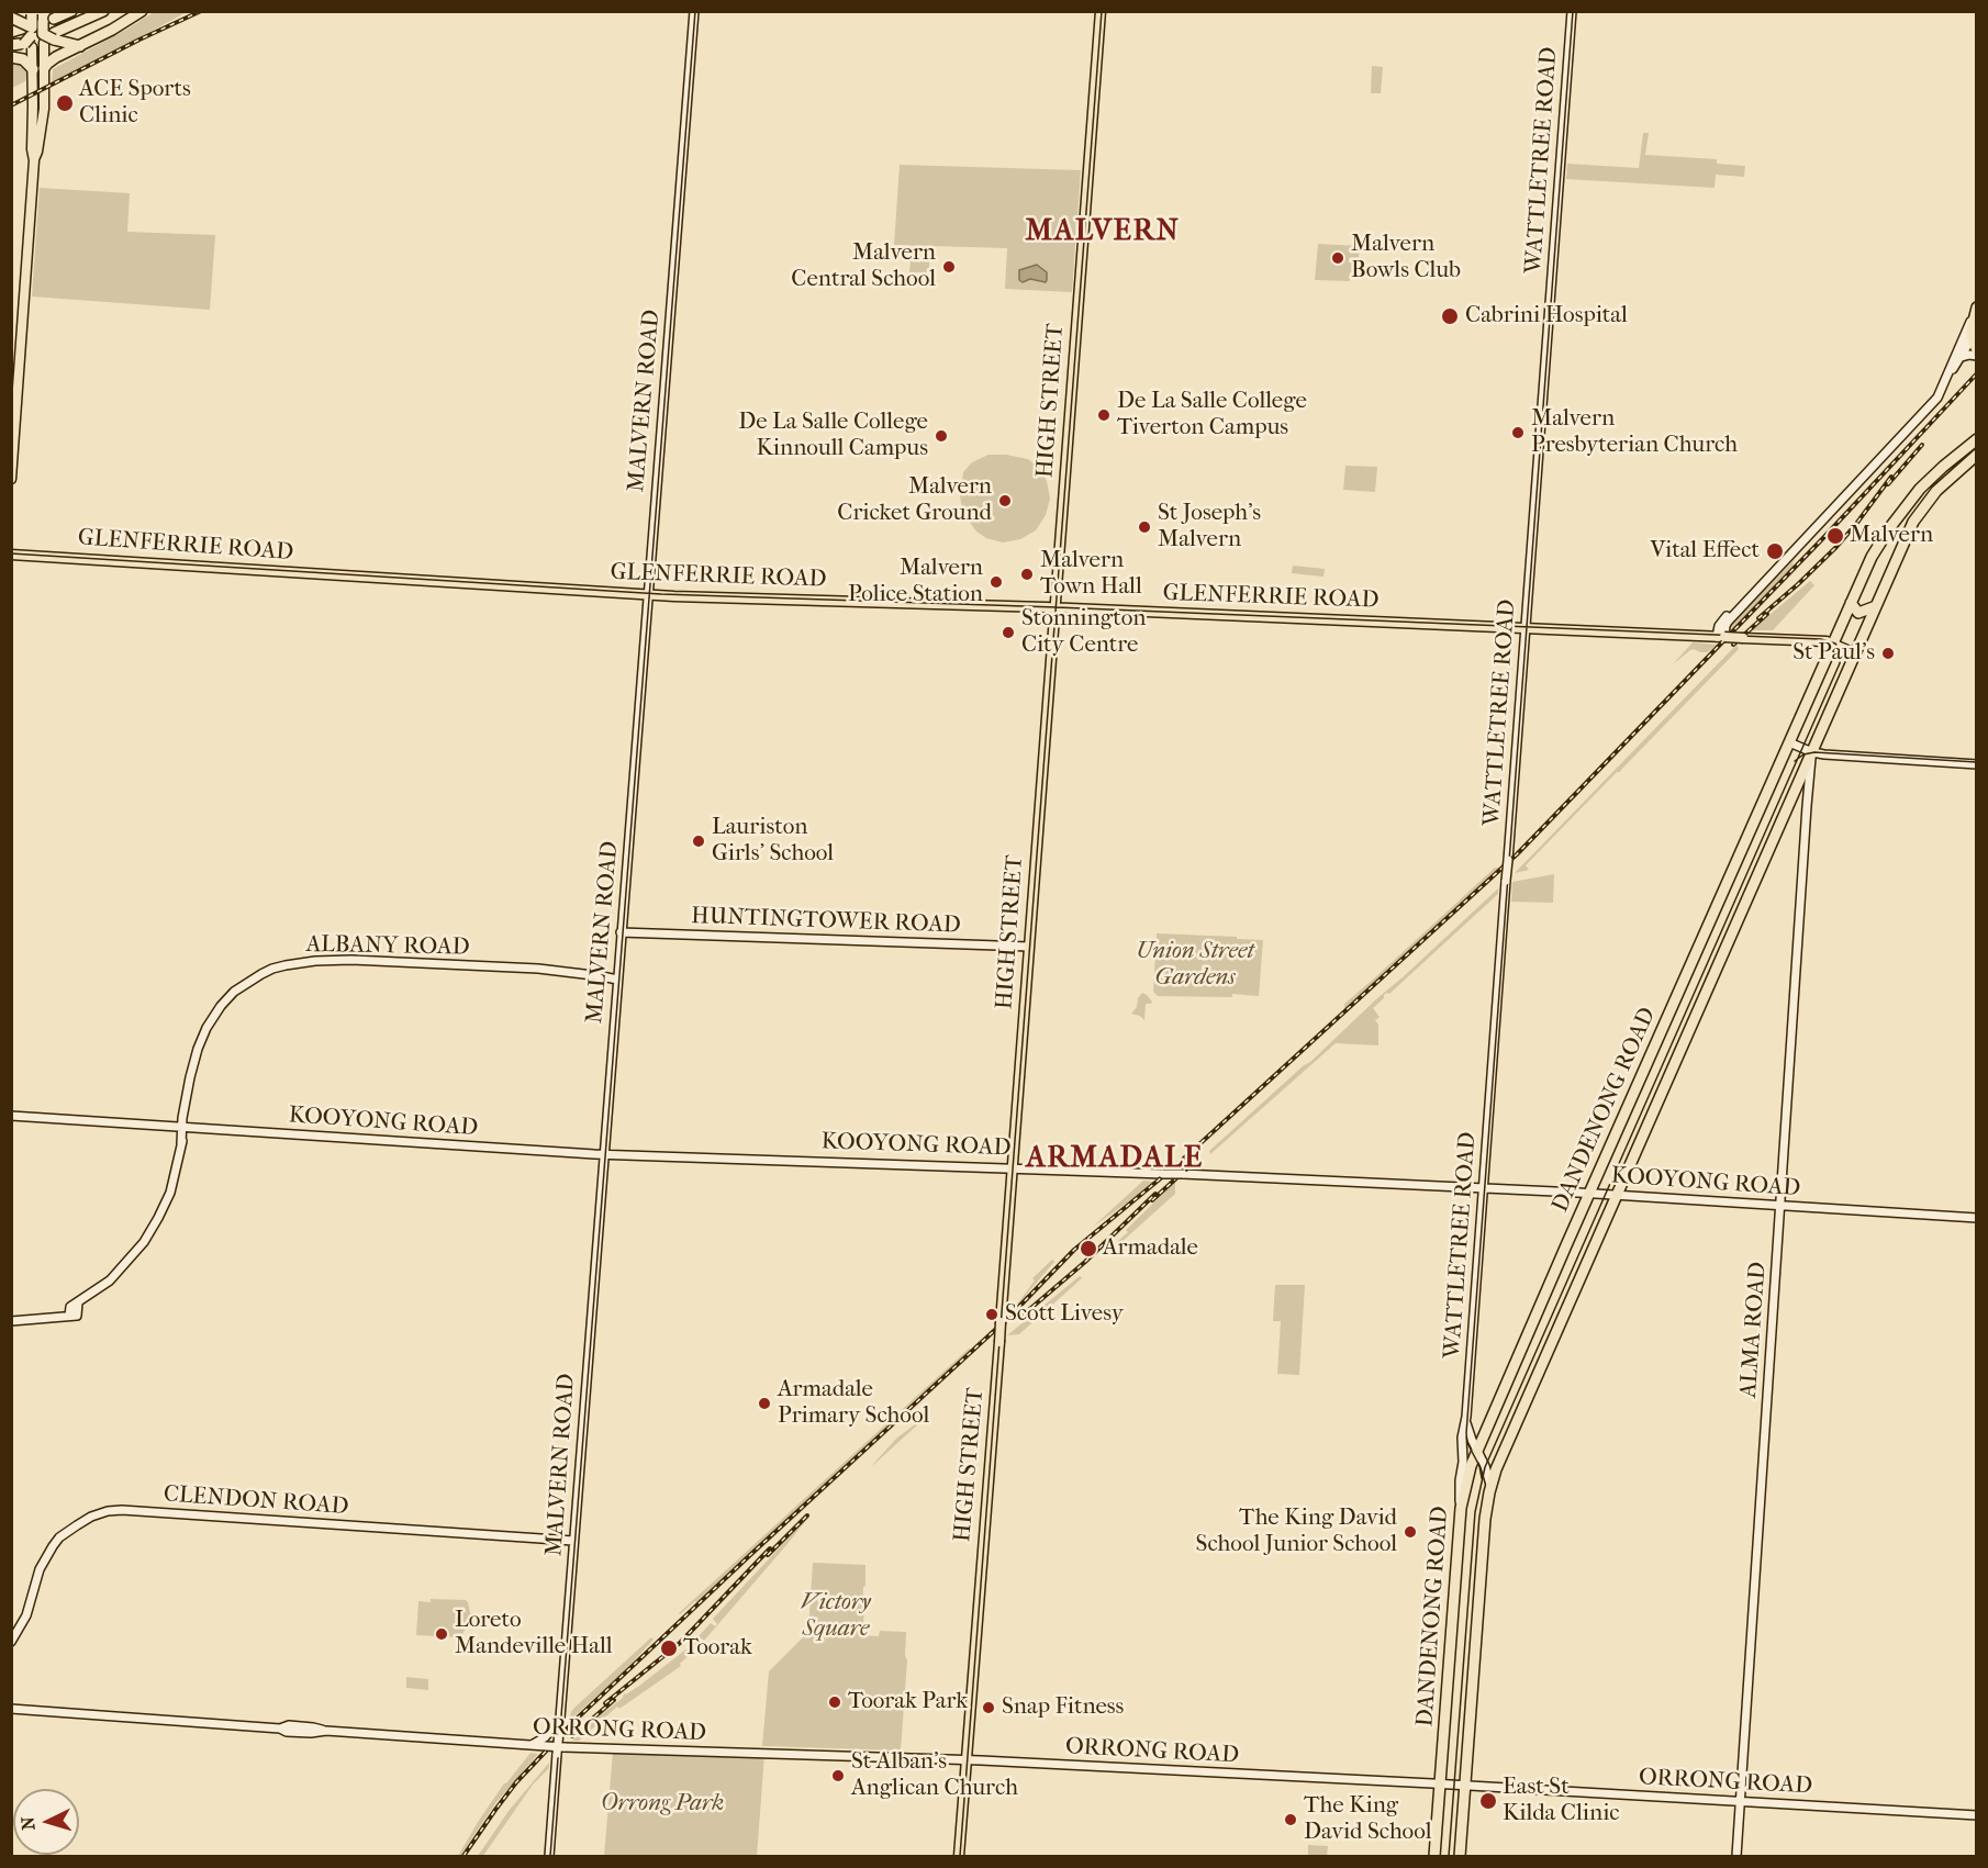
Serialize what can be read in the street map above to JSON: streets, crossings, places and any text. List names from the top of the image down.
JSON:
{
  "streets": {
    "highway": ["DANDENONG ROAD"],
    "main road": ["HIGH STREET", "GLENFERRIE ROAD"],
    "street": [
      "WATTLETREE ROAD",
      "MALVERN ROAD",
      "HUNTINGTOWER ROAD",
      "ALBANY ROAD",
      "KOOYONG ROAD",
      "ALMA ROAD",
      "CLENDON ROAD",
      "ORRONG ROAD"
    ]
  },
  "crossings": [
    ["WATTLETREE ROAD", "GLENFERRIE ROAD"],
    ["WATTLETREE ROAD", "DANDENONG ROAD"],
    ["WATTLETREE ROAD", "KOOYONG ROAD"],
    ["MALVERN ROAD", "GLENFERRIE ROAD"],
    ["MALVERN ROAD", "HUNTINGTOWER ROAD"],
    ["MALVERN ROAD", "ALBANY ROAD"],
    ["MALVERN ROAD", "KOOYONG ROAD"],
    ["MALVERN ROAD", "CLENDON ROAD"],
    ["MALVERN ROAD", "ORRONG ROAD"],
    ["HIGH STREET", "GLENFERRIE ROAD"],
    ["HIGH STREET", "HUNTINGTOWER ROAD"],
    ["HIGH STREET", "KOOYONG ROAD"],
    ["HIGH STREET", "ORRONG ROAD"],
    ["GLENFERRIE ROAD", "DANDENONG ROAD"],
    ["ALBANY ROAD", "KOOYONG ROAD"],
    ["DANDENONG ROAD", "KOOYONG ROAD"],
    ["DANDENONG ROAD", "ALMA ROAD"],
    ["DANDENONG ROAD", "ORRONG ROAD"],
    ["KOOYONG ROAD", "ALMA ROAD"],
    ["ALMA ROAD", "ORRONG ROAD"]
  ],
  "districts": ["MALVERN", "ARMADALE"],
  "parks": ["Union Street Gardens", "Victory Square", "Orrong Park"],
  "places": [
    "ACE Sports Clinic",
    "Malvern Bowls Club",
    "Malvern Central School",
    "Cabrini Hospital",
    "De La Salle College Tiverton Campus",
    "Malvern Presbyterian Church",
    "De La Salle College Kinnoull Campus",
    "Malvern Cricket Ground",
    "St Joseph's Malvern",
    "Malvern",
    "Vital Effect",
    "Malvern Town Hall",
    "Malvern Police Station",
    "Stonnington City Centre",
    "St Paul's",
    "Lauriston Girls' School",
    "Armadale",
    "Scott Livesy",
    "Armadale Primary School",
    "The King David School Junior School",
    "Loreto Mandeville Hall",
    "Toorak",
    "Toorak Park",
    "Snap Fitness",
    "St Alban's Anglican Church",
    "East St Kilda Clinic",
    "The King David School"
  ],
  "north": "left"
}
